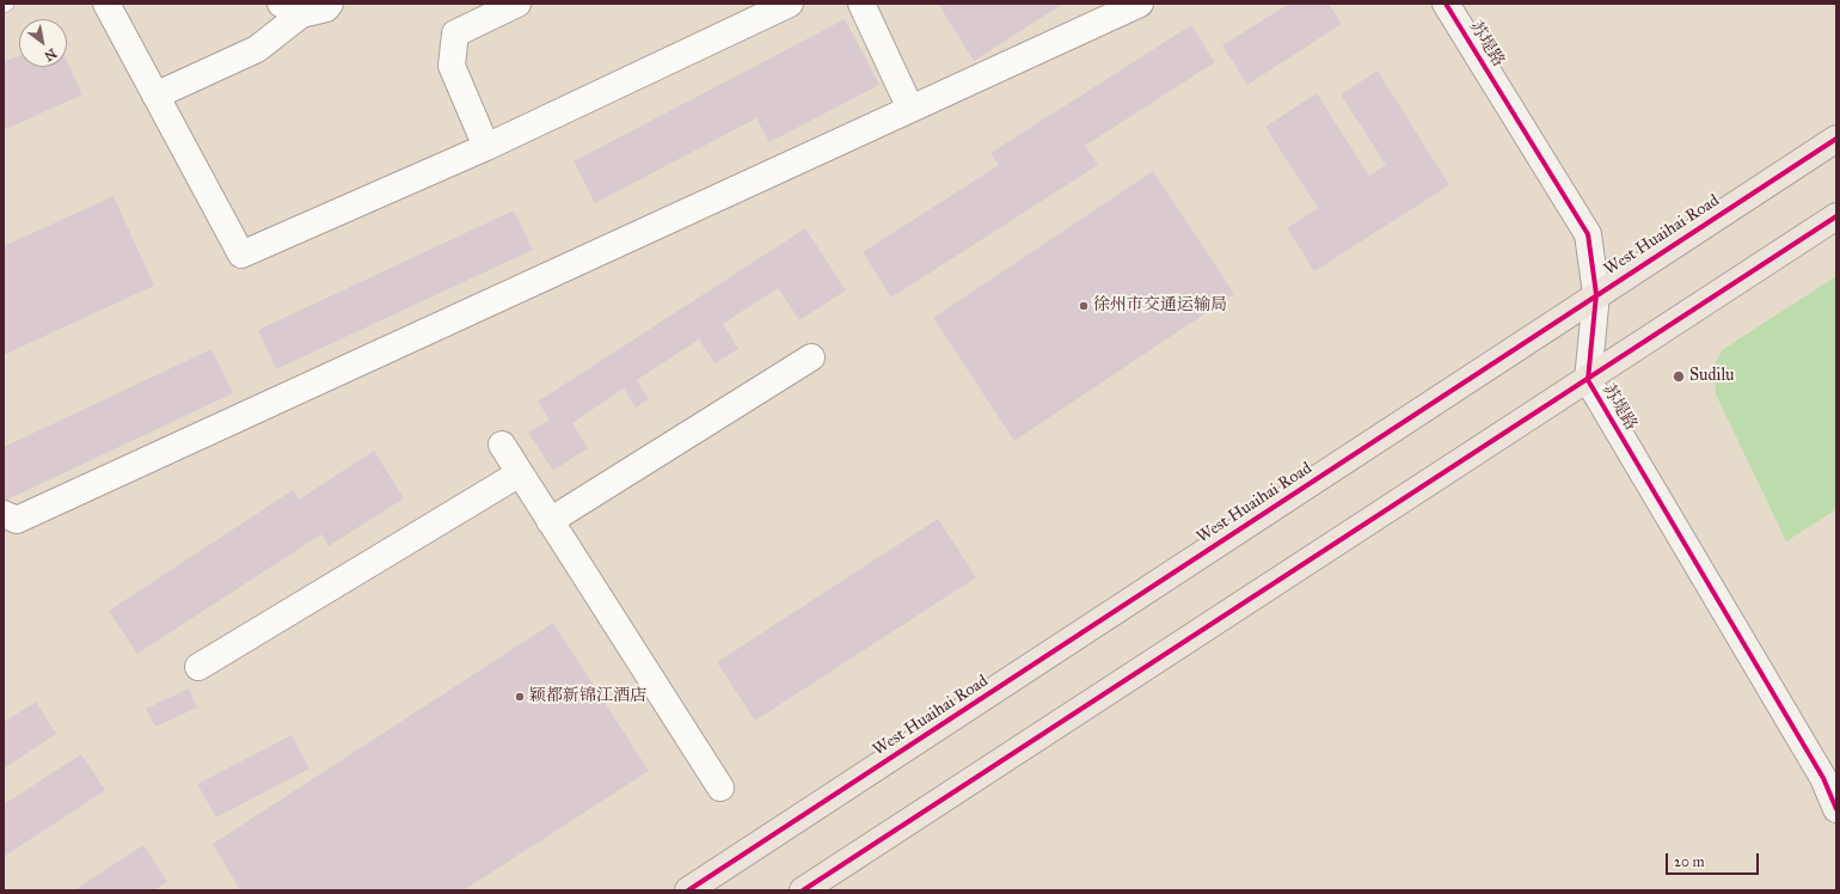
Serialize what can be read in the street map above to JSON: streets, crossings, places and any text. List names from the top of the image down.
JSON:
{
  "streets": {
    "main road": ["West Huaihai Road"],
    "street": ["苏堤路"]
  },
  "crossings": [
    ["苏堤路", "West Huaihai Road"]
  ],
  "places": ["徐州市交通运输局", "Sudilu", "颖都新锦江酒店"],
  "scale_bar": "20 m",
  "north": "bottom right"
}
